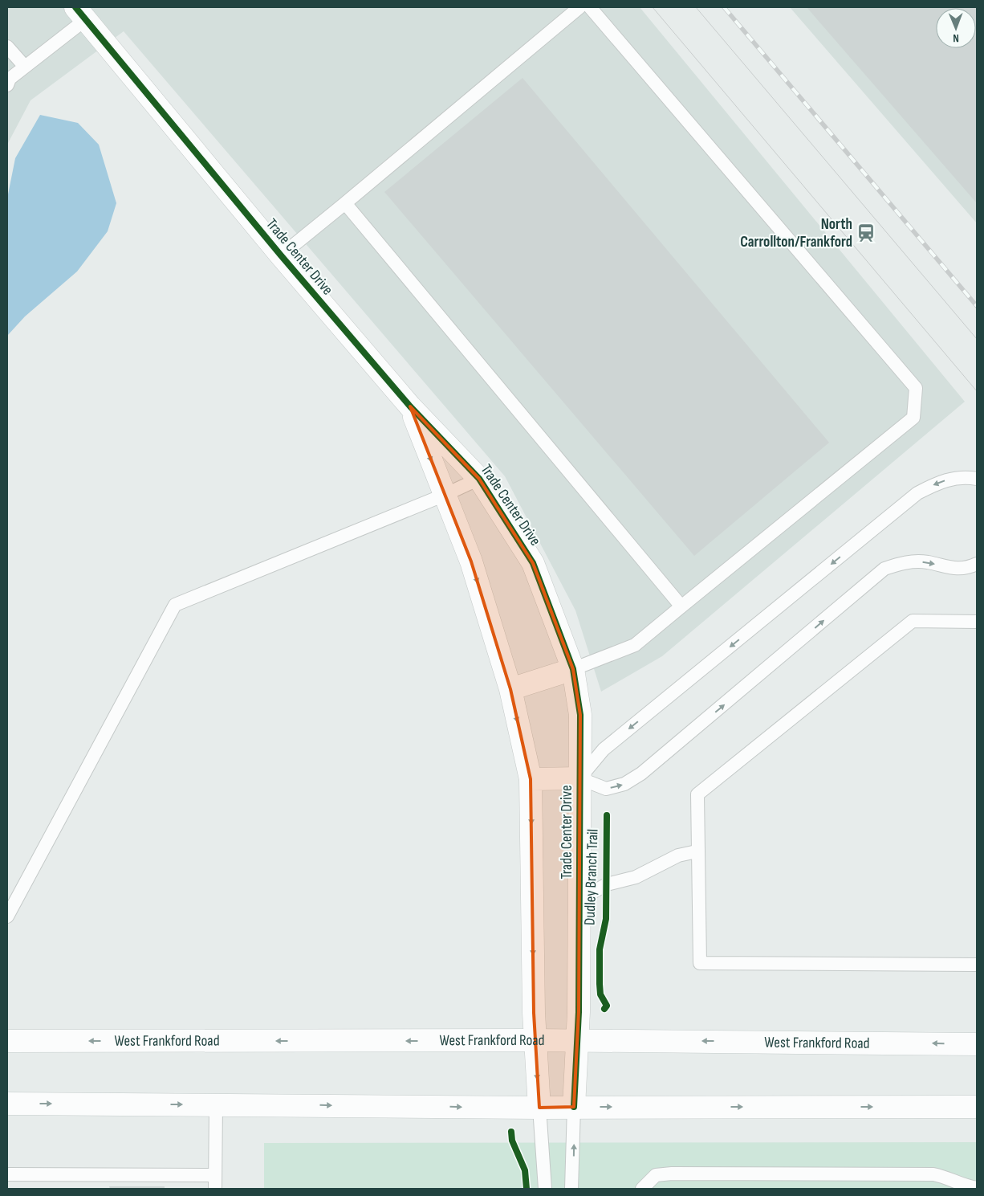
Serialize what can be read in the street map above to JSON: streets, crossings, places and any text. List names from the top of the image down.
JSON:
{
  "streets": {
    "street": ["Trade Center Drive", "West Frankford Road"],
    "cycle path": ["Dudley Branch Trail"]
  },
  "crossings": [
    ["Trade Center Drive", "West Frankford Road"]
  ],
  "places": {
    "station": ["North Carrollton/Frankford"]
  },
  "north": "bottom"
}
